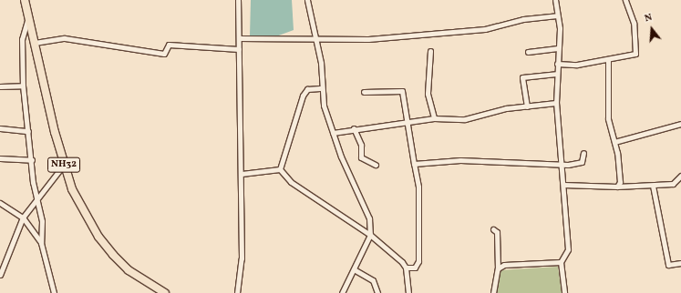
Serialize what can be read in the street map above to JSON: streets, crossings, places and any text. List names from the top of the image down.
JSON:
{
  "streets": {
    "main road": ["NH32"]
  },
  "north": "top"
}
